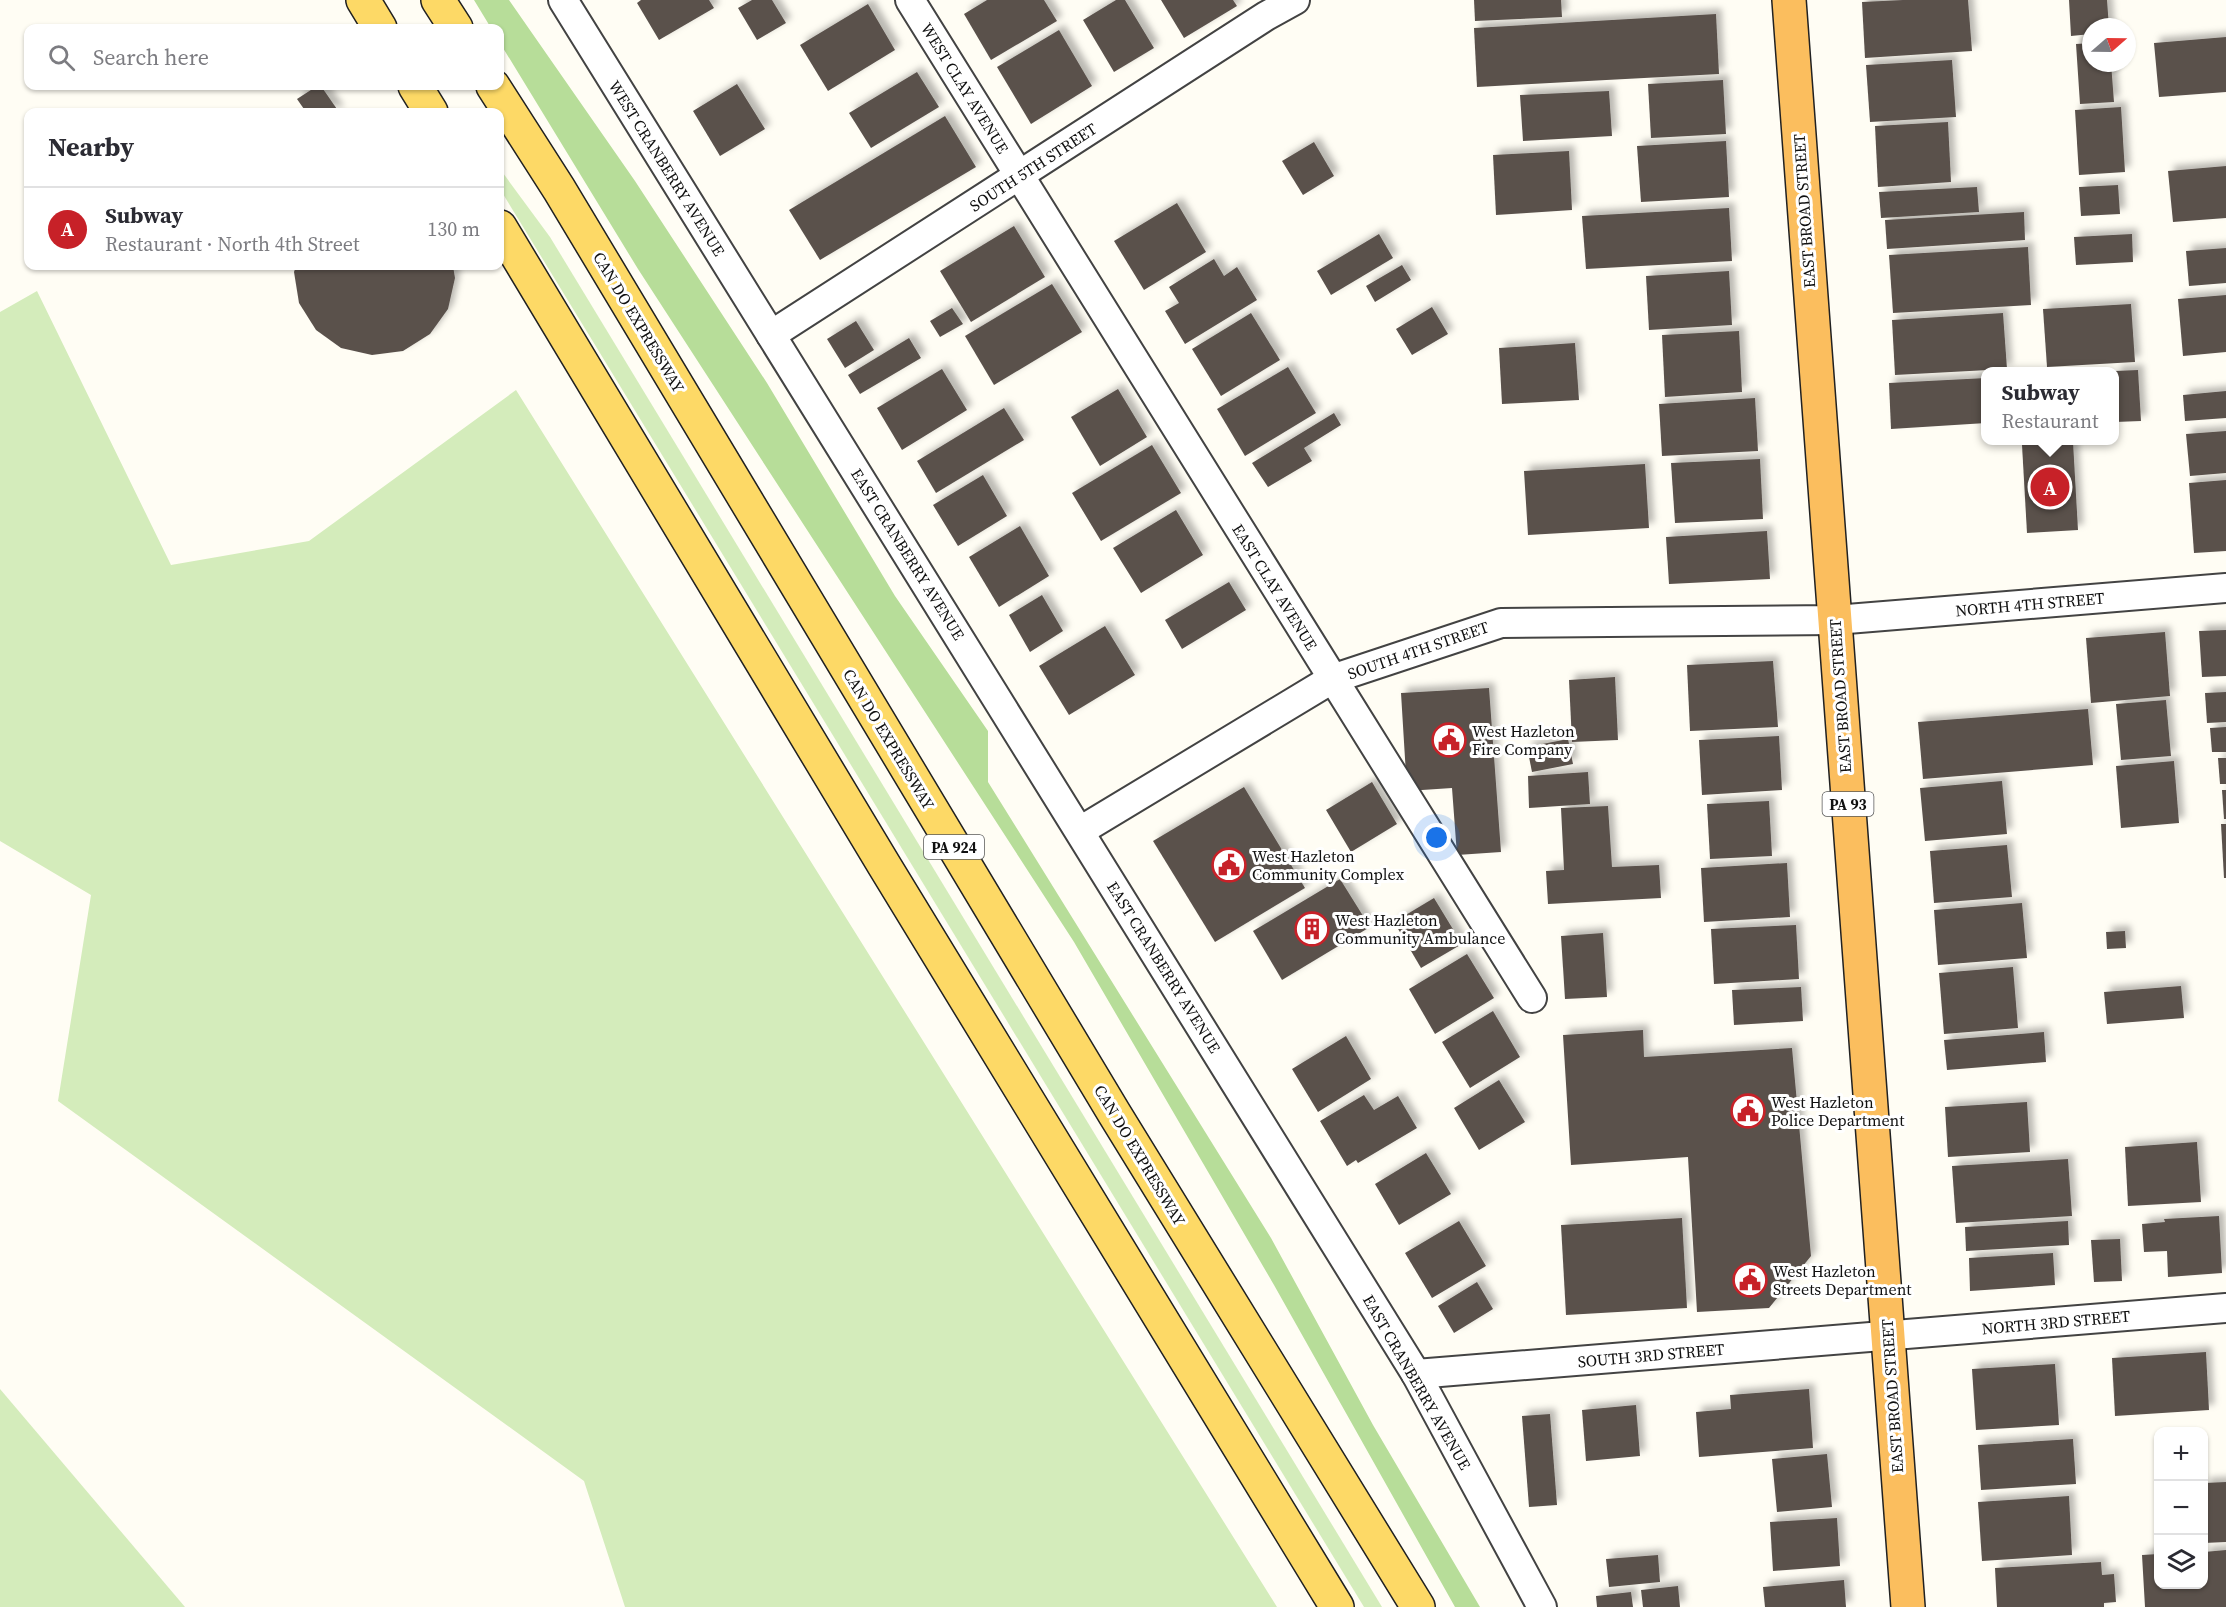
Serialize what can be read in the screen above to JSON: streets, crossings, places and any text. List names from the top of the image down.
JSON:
{
  "streets": {
    "highway": ["EAST BROAD STREET", "PA 93"],
    "main road": ["CAN DO EXPRESSWAY", "PA 924"],
    "street": [
      "WEST CLAY AVENUE",
      "SOUTH 5TH STREET",
      "WEST CRANBERRY AVENUE",
      "EAST CRANBERRY AVENUE",
      "EAST CLAY AVENUE",
      "NORTH 4TH STREET",
      "SOUTH 4TH STREET",
      "NORTH 3RD STREET",
      "SOUTH 3RD STREET"
    ]
  },
  "crossings": [
    ["WEST CLAY AVENUE", "SOUTH 5TH STREET"],
    ["WEST CLAY AVENUE", "EAST CLAY AVENUE"],
    ["SOUTH 5TH STREET", "WEST CRANBERRY AVENUE"],
    ["SOUTH 5TH STREET", "EAST CRANBERRY AVENUE"],
    ["SOUTH 5TH STREET", "EAST CLAY AVENUE"],
    ["WEST CRANBERRY AVENUE", "EAST CRANBERRY AVENUE"],
    ["EAST BROAD STREET", "NORTH 4TH STREET"],
    ["EAST BROAD STREET", "SOUTH 4TH STREET"],
    ["EAST BROAD STREET", "NORTH 3RD STREET"],
    ["EAST BROAD STREET", "SOUTH 3RD STREET"],
    ["EAST CRANBERRY AVENUE", "SOUTH 4TH STREET"],
    ["EAST CRANBERRY AVENUE", "SOUTH 3RD STREET"],
    ["EAST CLAY AVENUE", "SOUTH 4TH STREET"],
    ["NORTH 4TH STREET", "SOUTH 4TH STREET"],
    ["NORTH 3RD STREET", "SOUTH 3RD STREET"]
  ],
  "places": {
    "public building": [
      "West Hazleton Fire Company",
      "West Hazleton Community Complex",
      "West Hazleton Police Department",
      "West Hazleton Streets Department"
    ],
    "building": ["West Hazleton Community Ambulance"]
  },
  "north": "right",
  "page": {
    "search": "Search here",
    "heading": "Nearby",
    "list": [
      {
        "mark": "A",
        "name": "Subway",
        "note": "Restaurant · North 4th Street",
        "value": "130 m"
      }
    ],
    "popup": ["Subway", "Restaurant"],
    "pins": "A",
    "map_buttons": ["+", "−"]
  }
}
